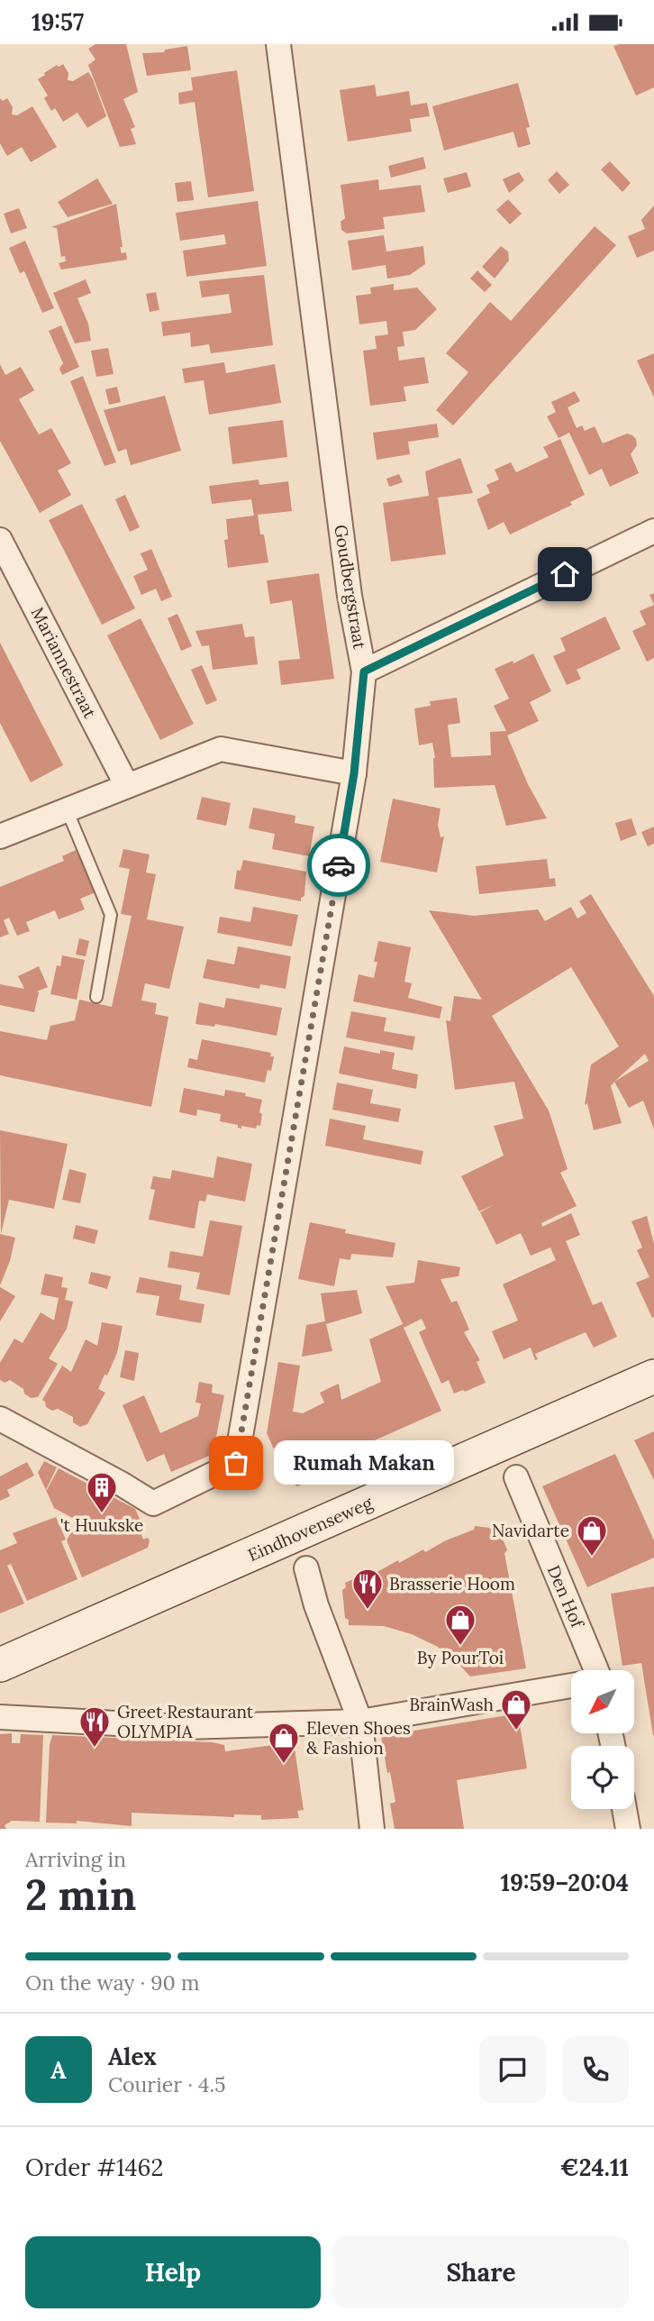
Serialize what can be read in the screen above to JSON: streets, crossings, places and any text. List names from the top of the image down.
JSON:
{
  "streets": {
    "main road": ["Eindhovenseweg"],
    "street": ["Goudbergstraat", "Mariannestraat", "Den Hof"]
  },
  "places": {
    "other": ["Rumah Makan"],
    "building": ["'t Huukske"],
    "shop": [
      "Navidarte",
      "By PourToi",
      "BrainWash",
      "Eleven Shoes & Fashion"
    ],
    "restaurant": ["Brasserie Hoom", "Greet Restaurant OLYMPIA"]
  },
  "north": "bottom left",
  "page": {
    "status": "19:57",
    "bubble": "Rumah Makan",
    "heading": ["2 min", "Arriving in", "19:59–20:04"],
    "panel": [
      "Alex",
      "Courier · 4.5",
      "Order #1462",
      "€24.11"
    ],
    "bar": "On the way · 90 m",
    "round": "A",
    "buttons": ["Help", "Share"]
  }
}
